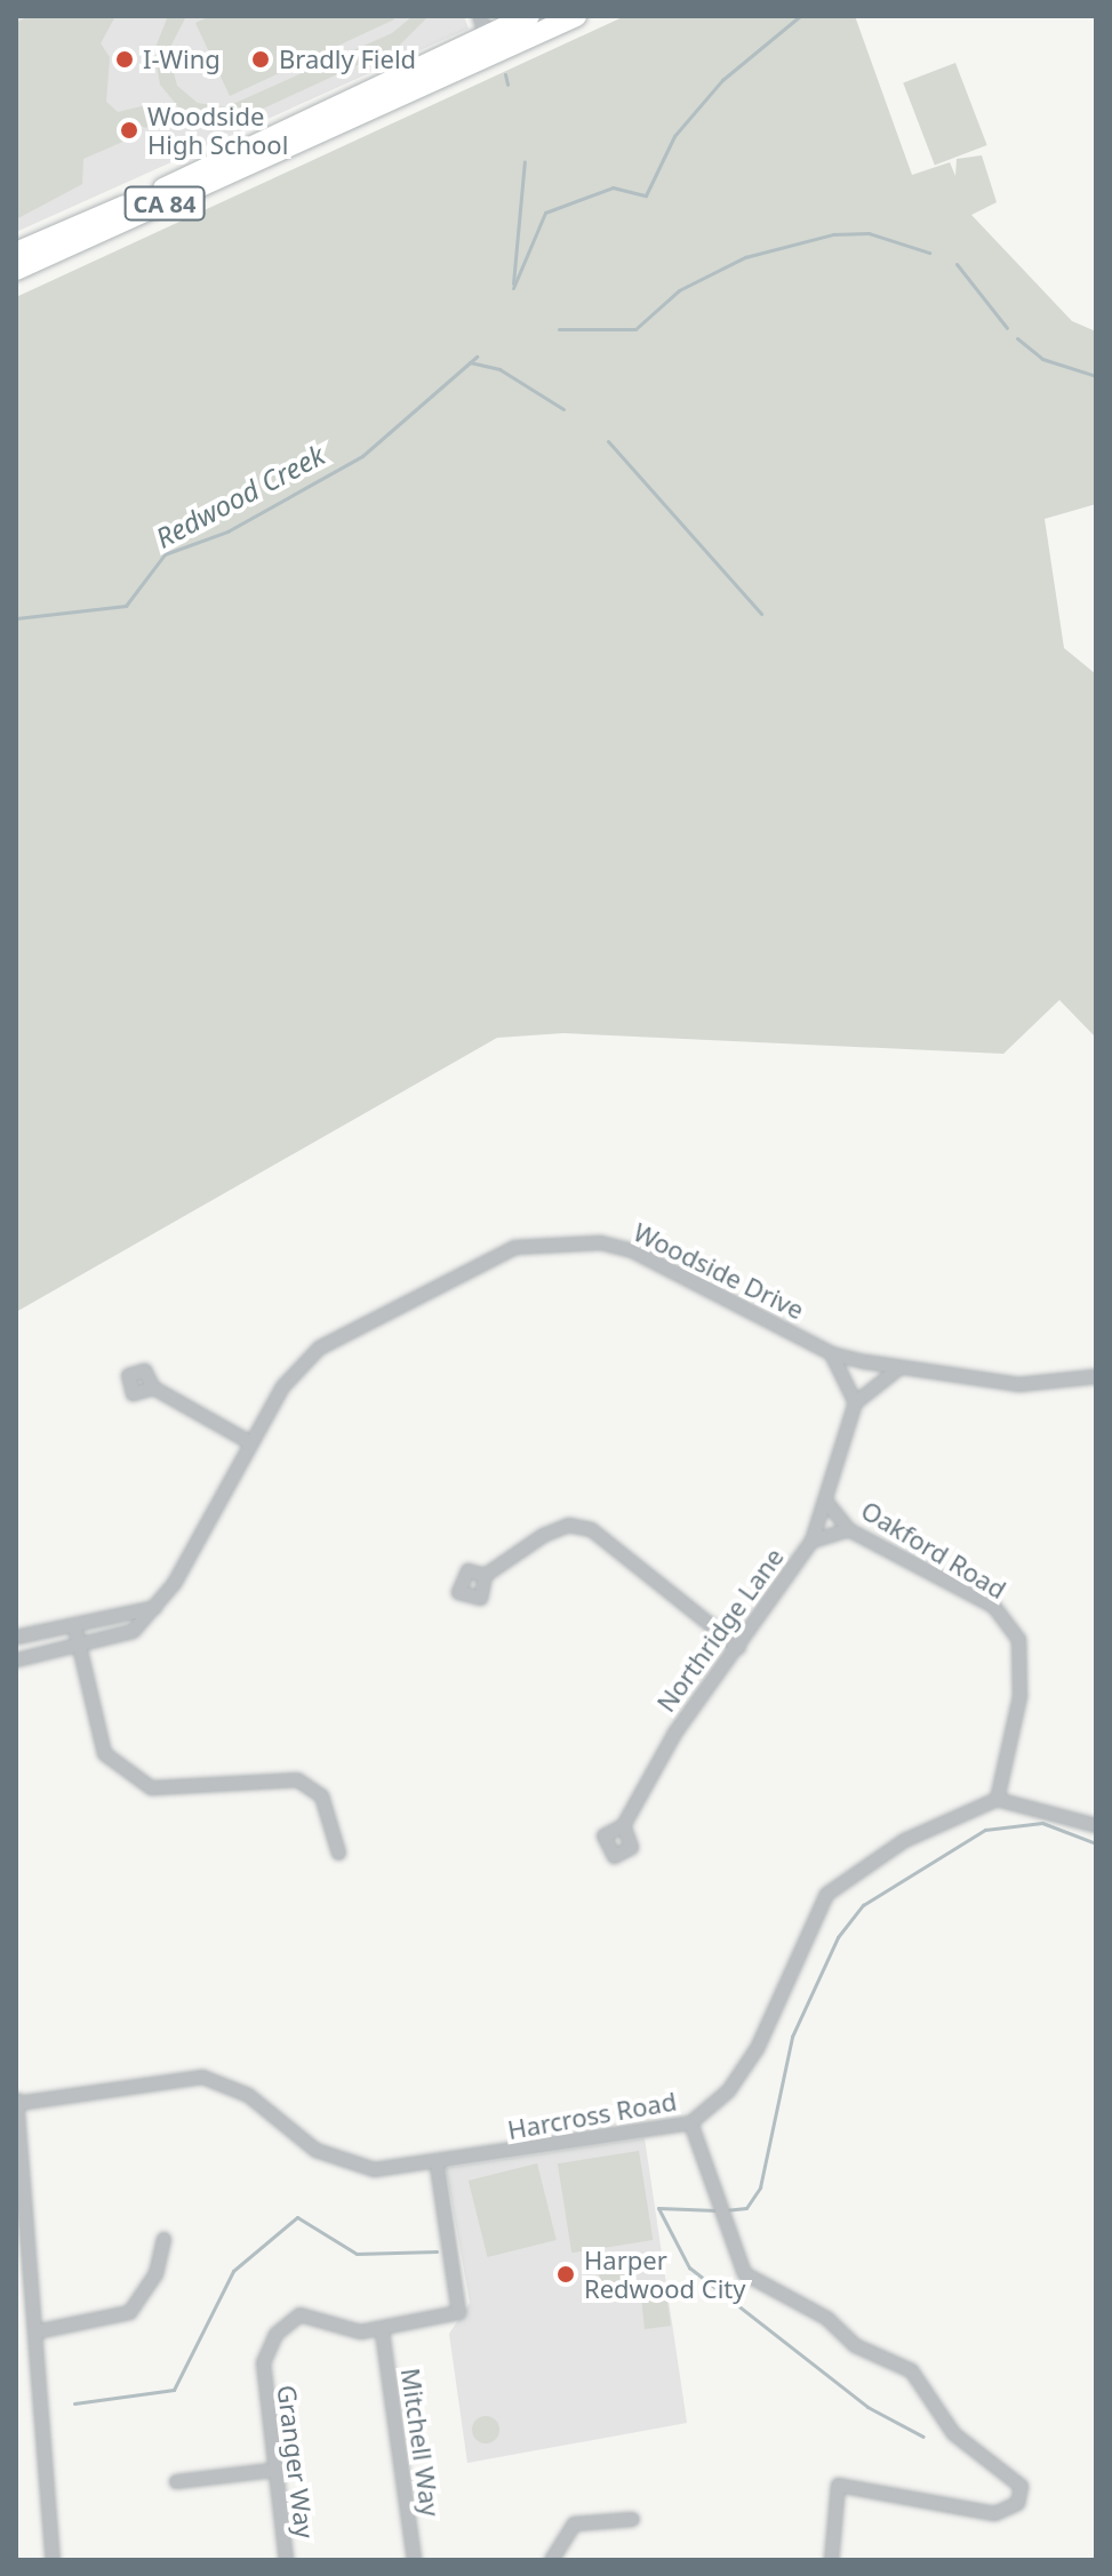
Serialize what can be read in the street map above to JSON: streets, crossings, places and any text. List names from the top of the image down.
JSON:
{
  "streets": {
    "main road": ["CA 84"],
    "street": [
      "Woodside Drive",
      "Oakford Road",
      "Northridge Lane",
      "Harcross Road",
      "Mitchell Way",
      "Granger Way"
    ]
  },
  "crossings": [
    ["Oakford Road", "Northridge Lane"],
    ["Oakford Road", "Harcross Road"],
    ["Harcross Road", "Granger Way"],
    ["Mitchell Way", "Granger Way"]
  ],
  "water": ["Redwood Creek"],
  "places": [
    "I-Wing",
    "Bradly Field",
    "Woodside High School",
    "Harper Redwood City"
  ]
}
